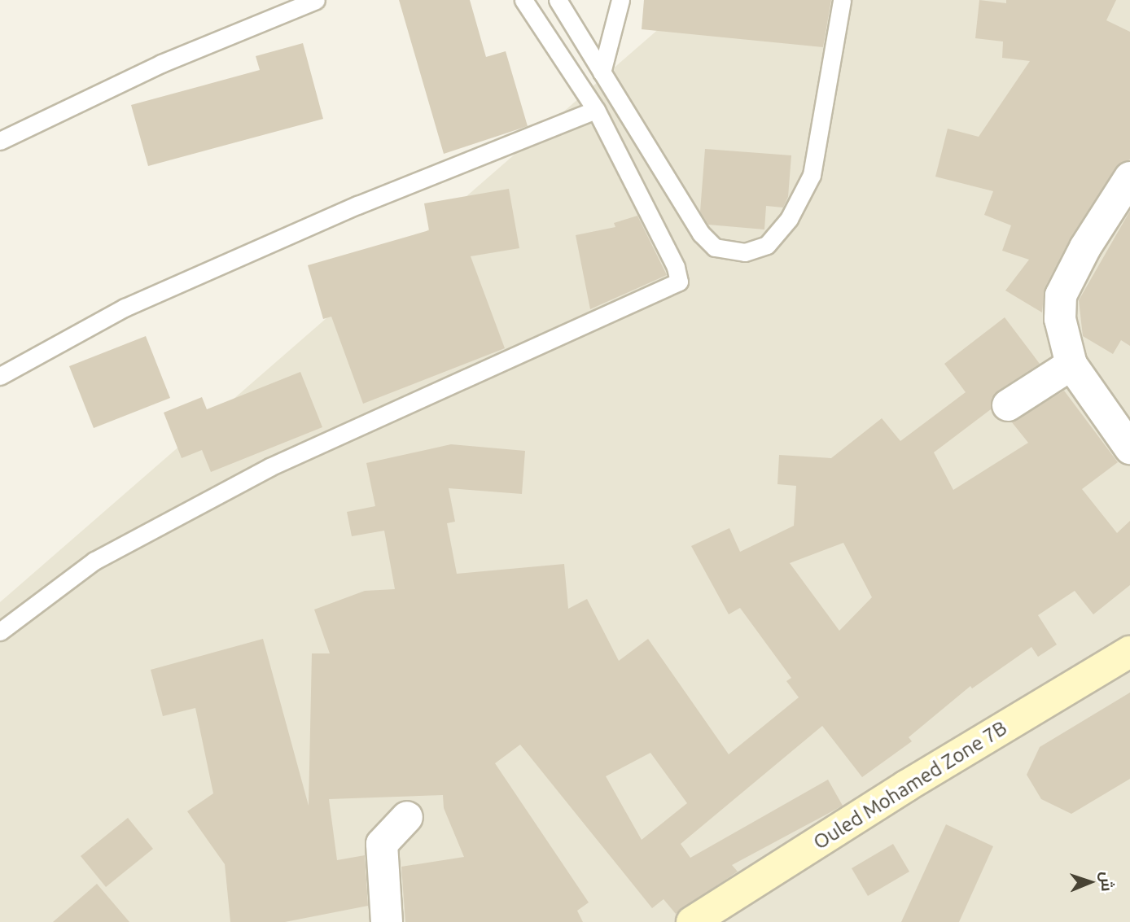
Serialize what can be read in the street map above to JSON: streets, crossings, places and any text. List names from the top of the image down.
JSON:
{
  "streets": {
    "main road": ["Ouled Mohamed Zone 7B"]
  },
  "north": "right"
}
